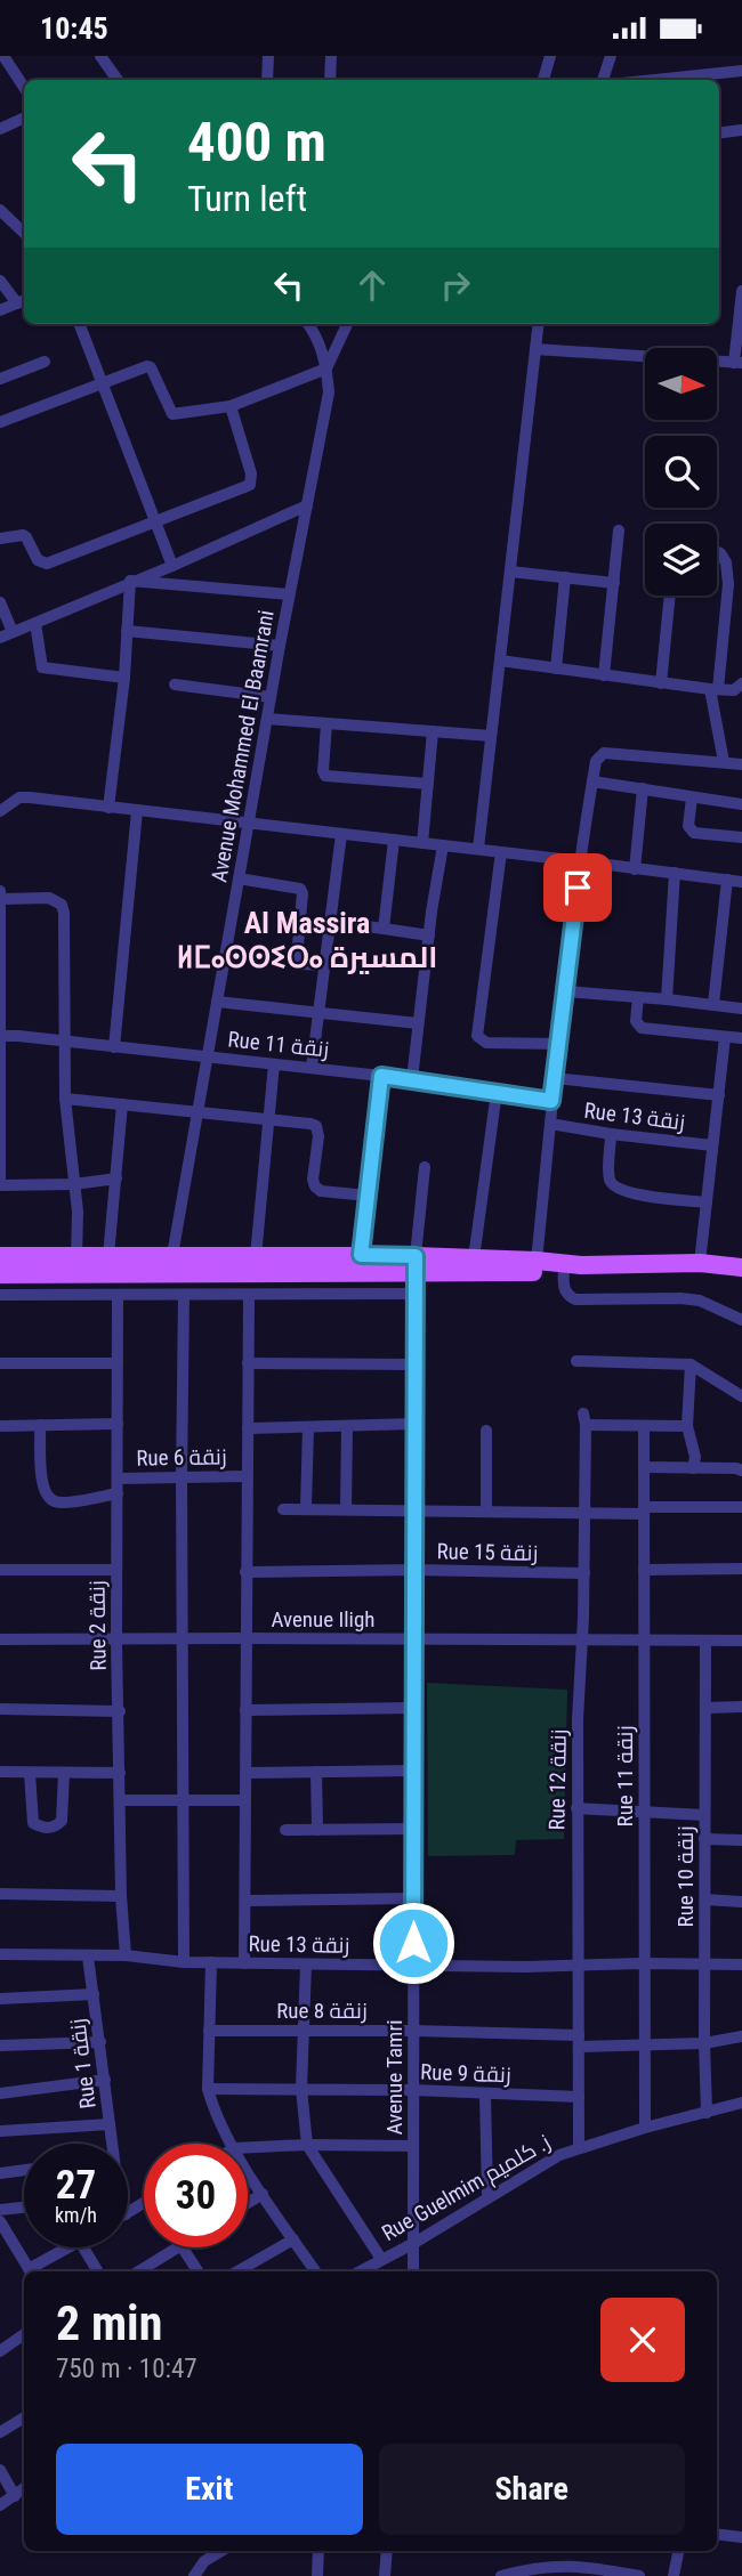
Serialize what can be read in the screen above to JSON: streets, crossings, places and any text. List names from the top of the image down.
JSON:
{
  "streets": {
    "street": [
      "Avenue Mohammed El Baamrani",
      "Rue 11 زنقة",
      "Rue 13 زنقة",
      "Rue 6 زنقة",
      "Rue 15 زنقة",
      "Avenue Iligh",
      "Rue 2 زنقة",
      "Rue 12 زنقة",
      "Rue 10 زنقة",
      "Rue 8 زنقة",
      "Rue 1 زنقة",
      "Rue 9 زنقة",
      "Avenue Tamri",
      "Rue Guelmim ز. كلميم"
    ]
  },
  "crossings": [
    ["Avenue Mohammed El Baamrani", "Rue 11 زنقة"],
    ["Rue 11 زنقة", "Rue 13 زنقة"],
    ["Rue 11 زنقة", "Avenue Iligh"],
    ["Rue 11 زنقة", "Rue 12 زنقة"],
    ["Rue 11 زنقة", "Rue 8 زنقة"],
    ["Rue 11 زنقة", "Rue Guelmim ز. كلميم"],
    ["Rue 13 زنقة", "Rue 2 زنقة"],
    ["Rue 13 زنقة", "Rue 12 زنقة"],
    ["Rue 13 زنقة", "Rue 10 زنقة"],
    ["Rue 13 زنقة", "Rue 1 زنقة"],
    ["Rue 13 زنقة", "Avenue Tamri"],
    ["Rue 6 زنقة", "Rue 2 زنقة"],
    ["Rue 15 زنقة", "Rue 12 زنقة"],
    ["Rue 15 زنقة", "Avenue Tamri"],
    ["Avenue Iligh", "Rue 2 زنقة"],
    ["Avenue Iligh", "Rue 12 زنقة"],
    ["Avenue Iligh", "Rue 10 زنقة"],
    ["Avenue Iligh", "Avenue Tamri"],
    ["Rue 12 زنقة", "Rue 8 زنقة"],
    ["Rue 12 زنقة", "Rue 9 زنقة"],
    ["Rue 12 زنقة", "Rue Guelmim ز. كلميم"],
    ["Rue 10 زنقة", "Rue 8 زنقة"],
    ["Rue 10 زنقة", "Rue Guelmim ز. كلميم"],
    ["Rue 8 زنقة", "Avenue Tamri"],
    ["Rue 9 زنقة", "Avenue Tamri"],
    ["Avenue Tamri", "Rue Guelmim ز. كلميم"]
  ],
  "districts": ["Al Massira ⵍⵎⴰⵙⵙⵉⵔⴰ المسيرة"],
  "north": "right",
  "page": {
    "status": "10:45",
    "turn": ["400 m", "Turn left"],
    "speed": "27 km/h",
    "limit": "30",
    "heading": ["2 min", "750 m · 10:47"],
    "buttons": ["Exit", "Share"]
  }
}
